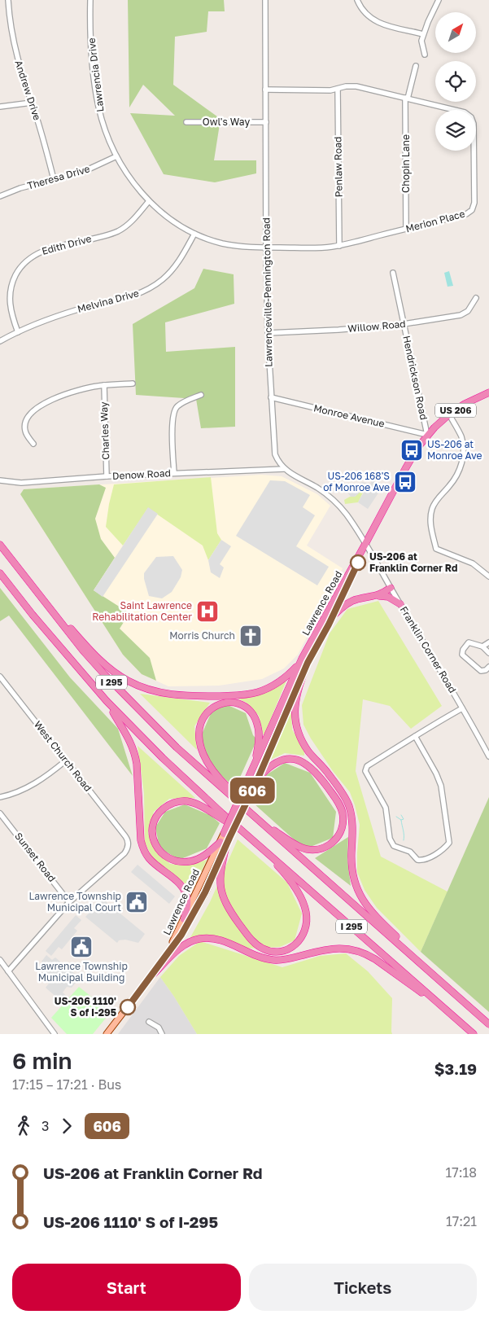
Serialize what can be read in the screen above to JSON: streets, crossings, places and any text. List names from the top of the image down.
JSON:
{
  "streets": {
    "highway": ["US 206", "Lawrence Road", "I 295"],
    "street": [
      "Lawrencia Drive",
      "Andrew Drive",
      "Owl's Way",
      "Chopin Lane",
      "Penlaw Road",
      "Theresa Drive",
      "Merion Place",
      "Edith Drive",
      "Lawrenceville-Pennington Road",
      "Melvina Drive",
      "Willow Road",
      "Hendrickson Road",
      "Monroe Avenue",
      "Charles Way",
      "Denow Road",
      "Franklin Corner Road",
      "West Church Road",
      "Sunset Road"
    ]
  },
  "crossings": [
    ["Lawrencia Drive", "Theresa Drive"],
    ["Lawrencia Drive", "Merion Place"],
    ["Lawrencia Drive", "Edith Drive"],
    ["Lawrencia Drive", "Lawrenceville-Pennington Road"],
    ["Lawrencia Drive", "Melvina Drive"],
    ["Andrew Drive", "Theresa Drive"],
    ["Owl's Way", "Lawrenceville-Pennington Road"],
    ["Chopin Lane", "Merion Place"],
    ["Penlaw Road", "Merion Place"],
    ["Merion Place", "Lawrenceville-Pennington Road"],
    ["Edith Drive", "Melvina Drive"],
    ["Lawrenceville-Pennington Road", "Willow Road"],
    ["Lawrenceville-Pennington Road", "Monroe Avenue"],
    ["Lawrenceville-Pennington Road", "Denow Road"],
    ["Willow Road", "Hendrickson Road"],
    ["Hendrickson Road", "US 206"],
    ["Hendrickson Road", "Monroe Avenue"],
    ["US 206", "Monroe Avenue"],
    ["US 206", "Lawrence Road"],
    ["US 206", "Franklin Corner Road"],
    ["Charles Way", "Denow Road"],
    ["Lawrence Road", "Franklin Corner Road"],
    ["West Church Road", "Sunset Road"]
  ],
  "places": {
    "bus stop": ["US-206 at Monroe Ave", "US-206 168'S of Monroe Ave"],
    "other": ["US-206 at Franklin Corner Rd", "US-206 1110' S of I-295"],
    "hospital": ["Saint Lawrence Rehabilitation Center"],
    "church": ["Morris Church"],
    "public building": ["Lawrence Township Municipal Court", "Lawrence Township Municipal Building"]
  },
  "lines": ["bus line 606"],
  "north": "top right",
  "page": {
    "on_map": "606",
    "heading": ["6 min", "17:15 – 17:21 · Bus", "$3.19"],
    "legs": ["3", "606"],
    "list": [
      {
        "name": "US-206 at Franklin Corner Rd",
        "value": "17:18"
      },
      {
        "name": "US-206 1110' S of I-295",
        "value": "17:21"
      }
    ],
    "buttons": ["Start", "Tickets"]
  }
}
